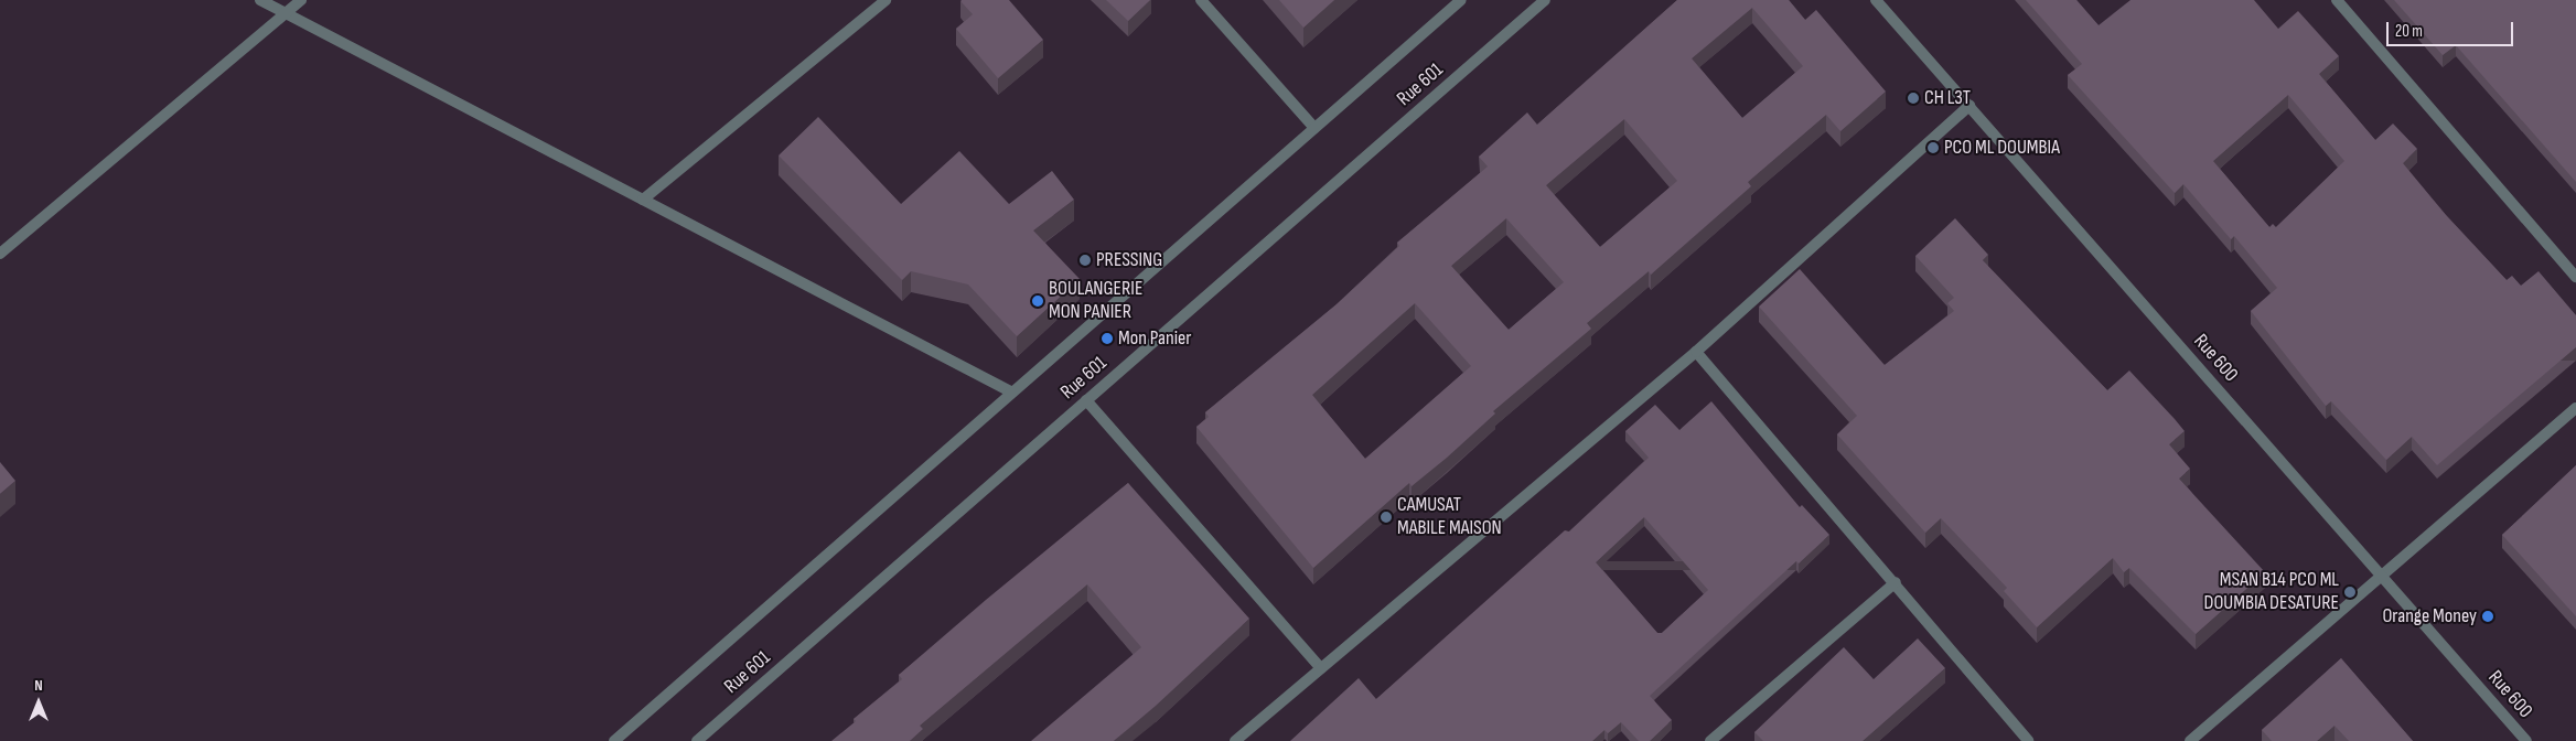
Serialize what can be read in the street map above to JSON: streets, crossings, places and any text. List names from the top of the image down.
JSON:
{
  "streets": {
    "street": ["Rue 601", "Rue 600"]
  },
  "places": [
    "CH L3T",
    "PCO ML DOUMBIA",
    "PRESSING",
    "BOULANGERIE MON PANIER",
    "Mon Panier",
    "CAMUSAT MABILE MAISON",
    "MSAN B14 PCO ML DOUMBIA DESATURE",
    "Orange Money"
  ],
  "scale_bar": "20 m",
  "north": "top"
}
